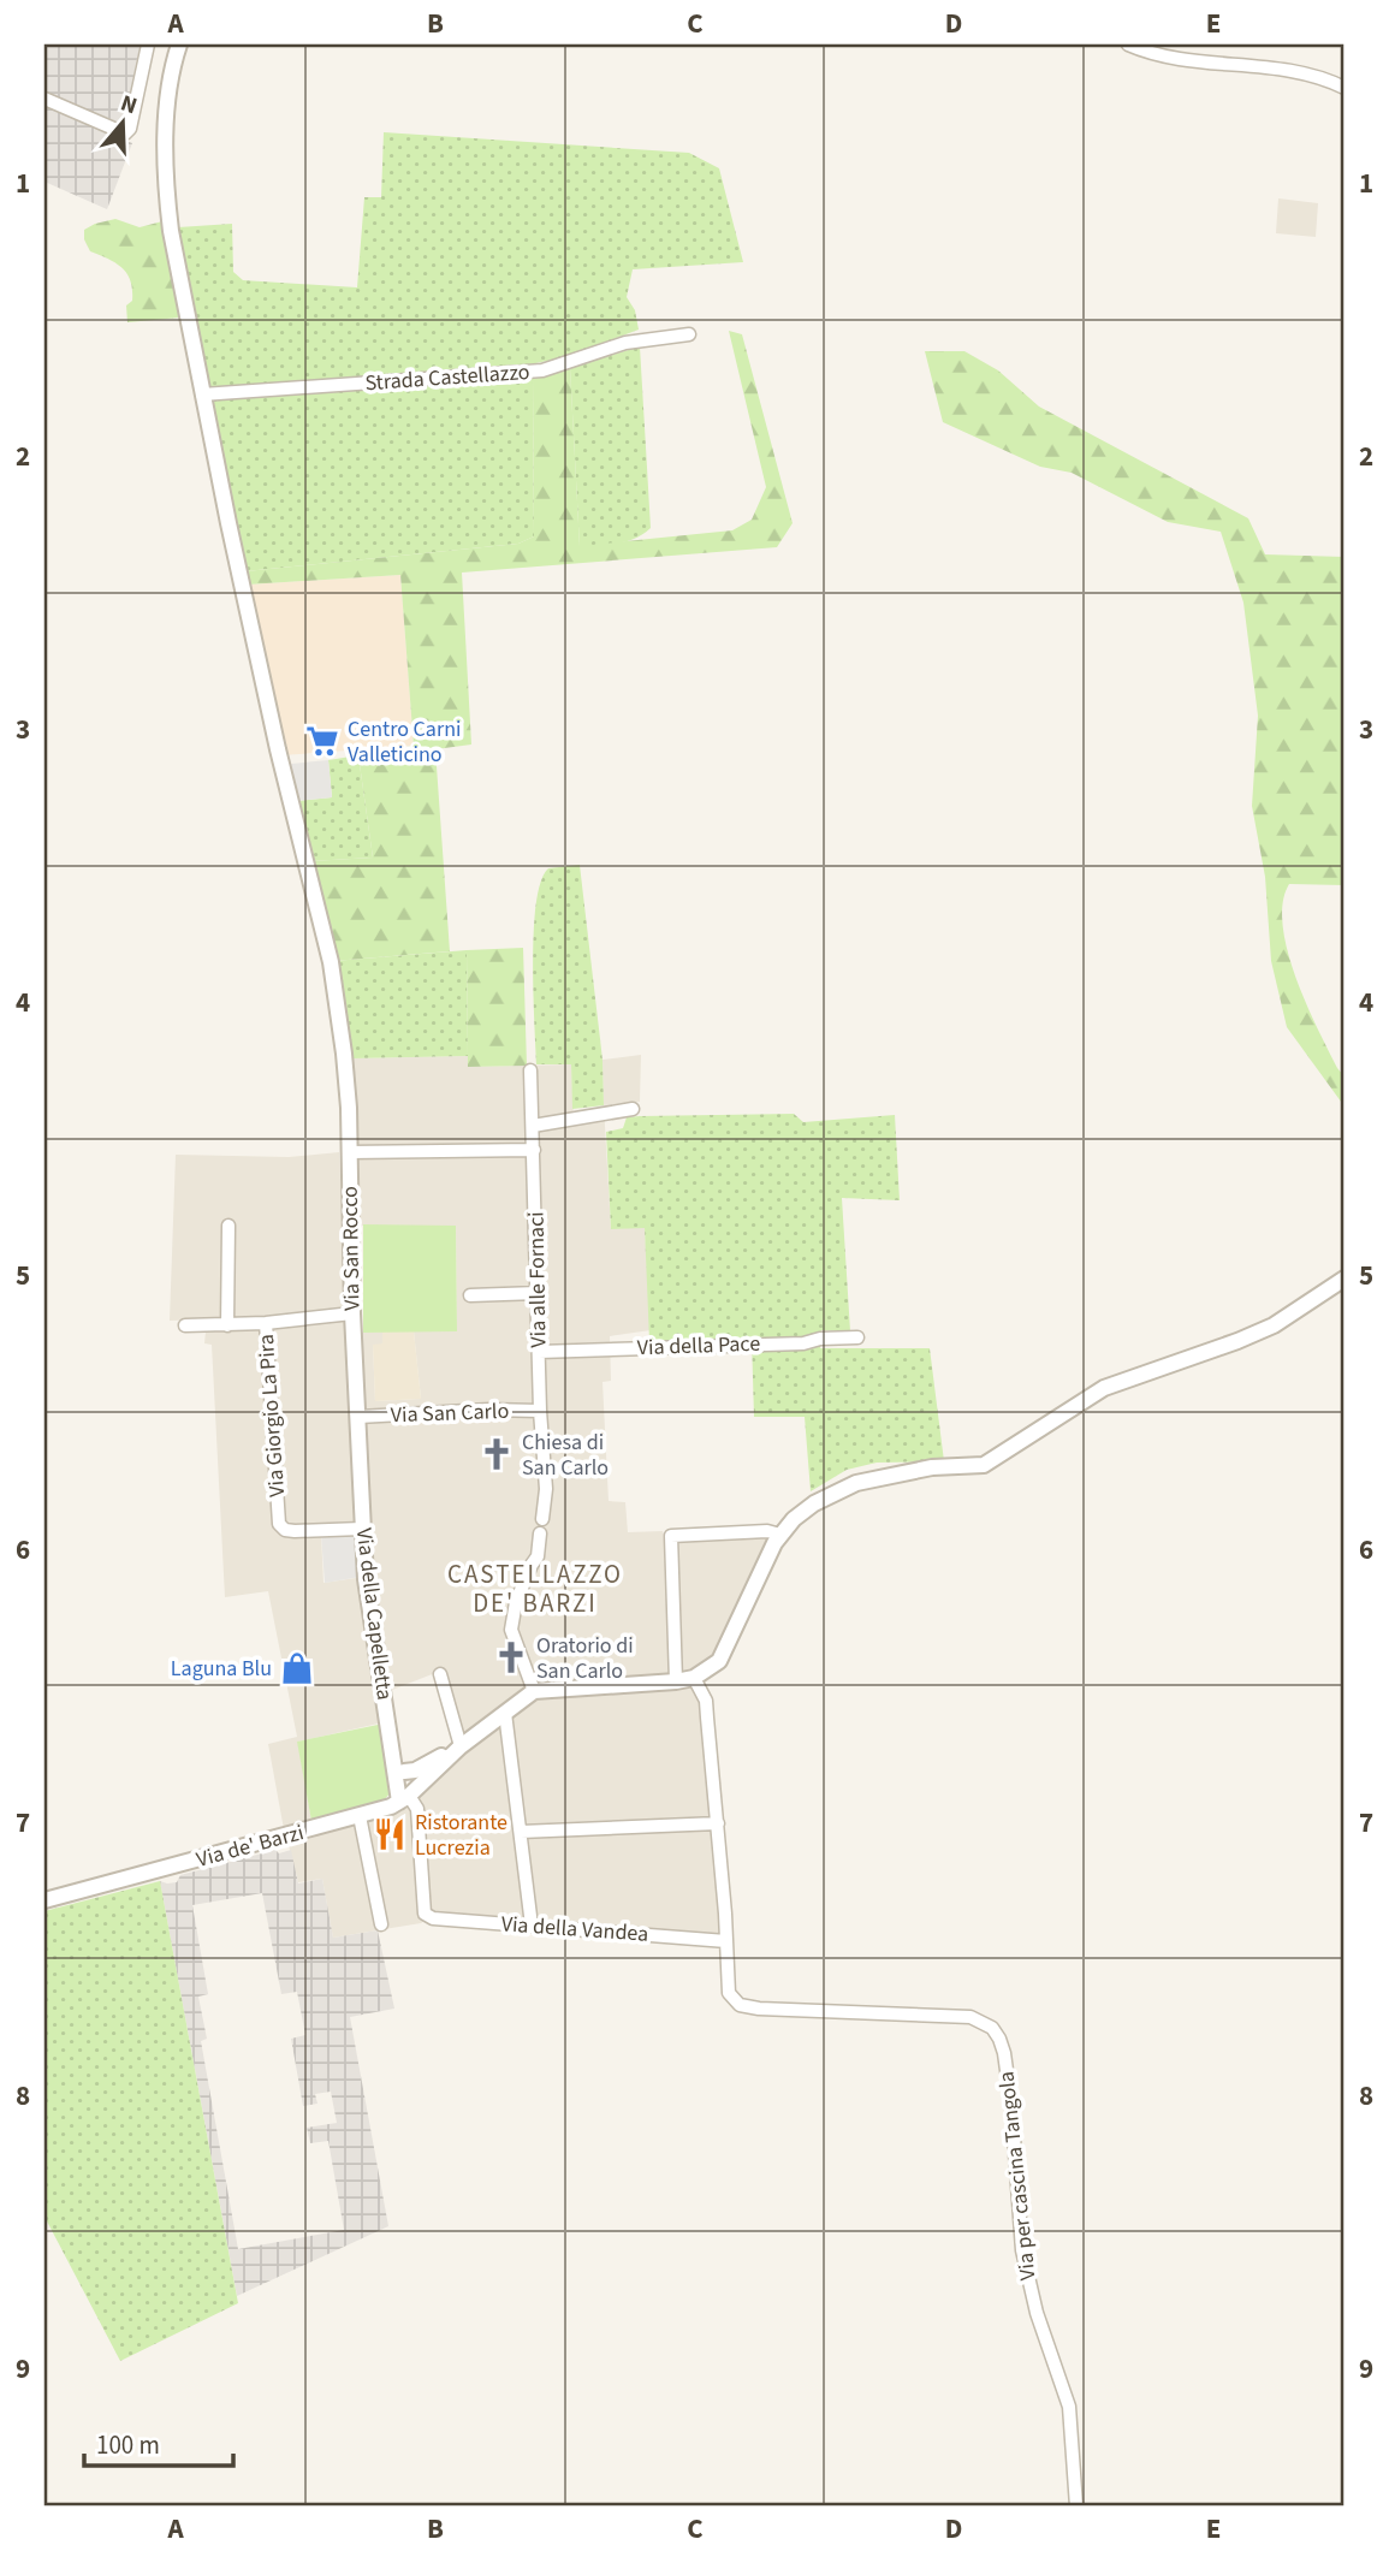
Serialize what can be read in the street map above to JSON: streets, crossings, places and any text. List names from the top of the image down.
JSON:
{
  "streets": {
    "street": [
      "Strada Castellazzo",
      "Via San Rocco",
      "Via alle Fornaci",
      "Via della Pace",
      "Via San Carlo",
      "Via Giorgio La Pira",
      "Via della Capelletta",
      "Via de' Barzi",
      "Via della Vandea",
      "Via per cascina Tangola"
    ]
  },
  "crossings": [
    ["Strada Castellazzo", "Via San Rocco"],
    ["Via San Rocco", "Via San Carlo"],
    ["Via San Rocco", "Via della Capelletta"],
    ["Via alle Fornaci", "Via della Pace"],
    ["Via alle Fornaci", "Via San Carlo"],
    ["Via San Carlo", "Via della Capelletta"],
    ["Via Giorgio La Pira", "Via della Capelletta"],
    ["Via della Capelletta", "Via de' Barzi"],
    ["Via della Capelletta", "Via della Vandea"],
    ["Via de' Barzi", "Via della Vandea"],
    ["Via della Vandea", "Via per cascina Tangola"]
  ],
  "districts": ["CASTELLAZZO DE' BARZI"],
  "places": {
    "supermarket": ["Centro Carni Valleticino"],
    "church": ["Chiesa di San Carlo", "Oratorio di San Carlo"],
    "shop": ["Laguna Blu"],
    "restaurant": ["Ristorante Lucrezia"]
  },
  "scale_bar": "100 m",
  "north": "top",
  "grid": {
    "columns": [
      "A",
      "B",
      "C",
      "D",
      "E"
    ],
    "rows": [
      "1",
      "2",
      "3",
      "4",
      "5",
      "6",
      "7",
      "8",
      "9"
    ]
  }
}
